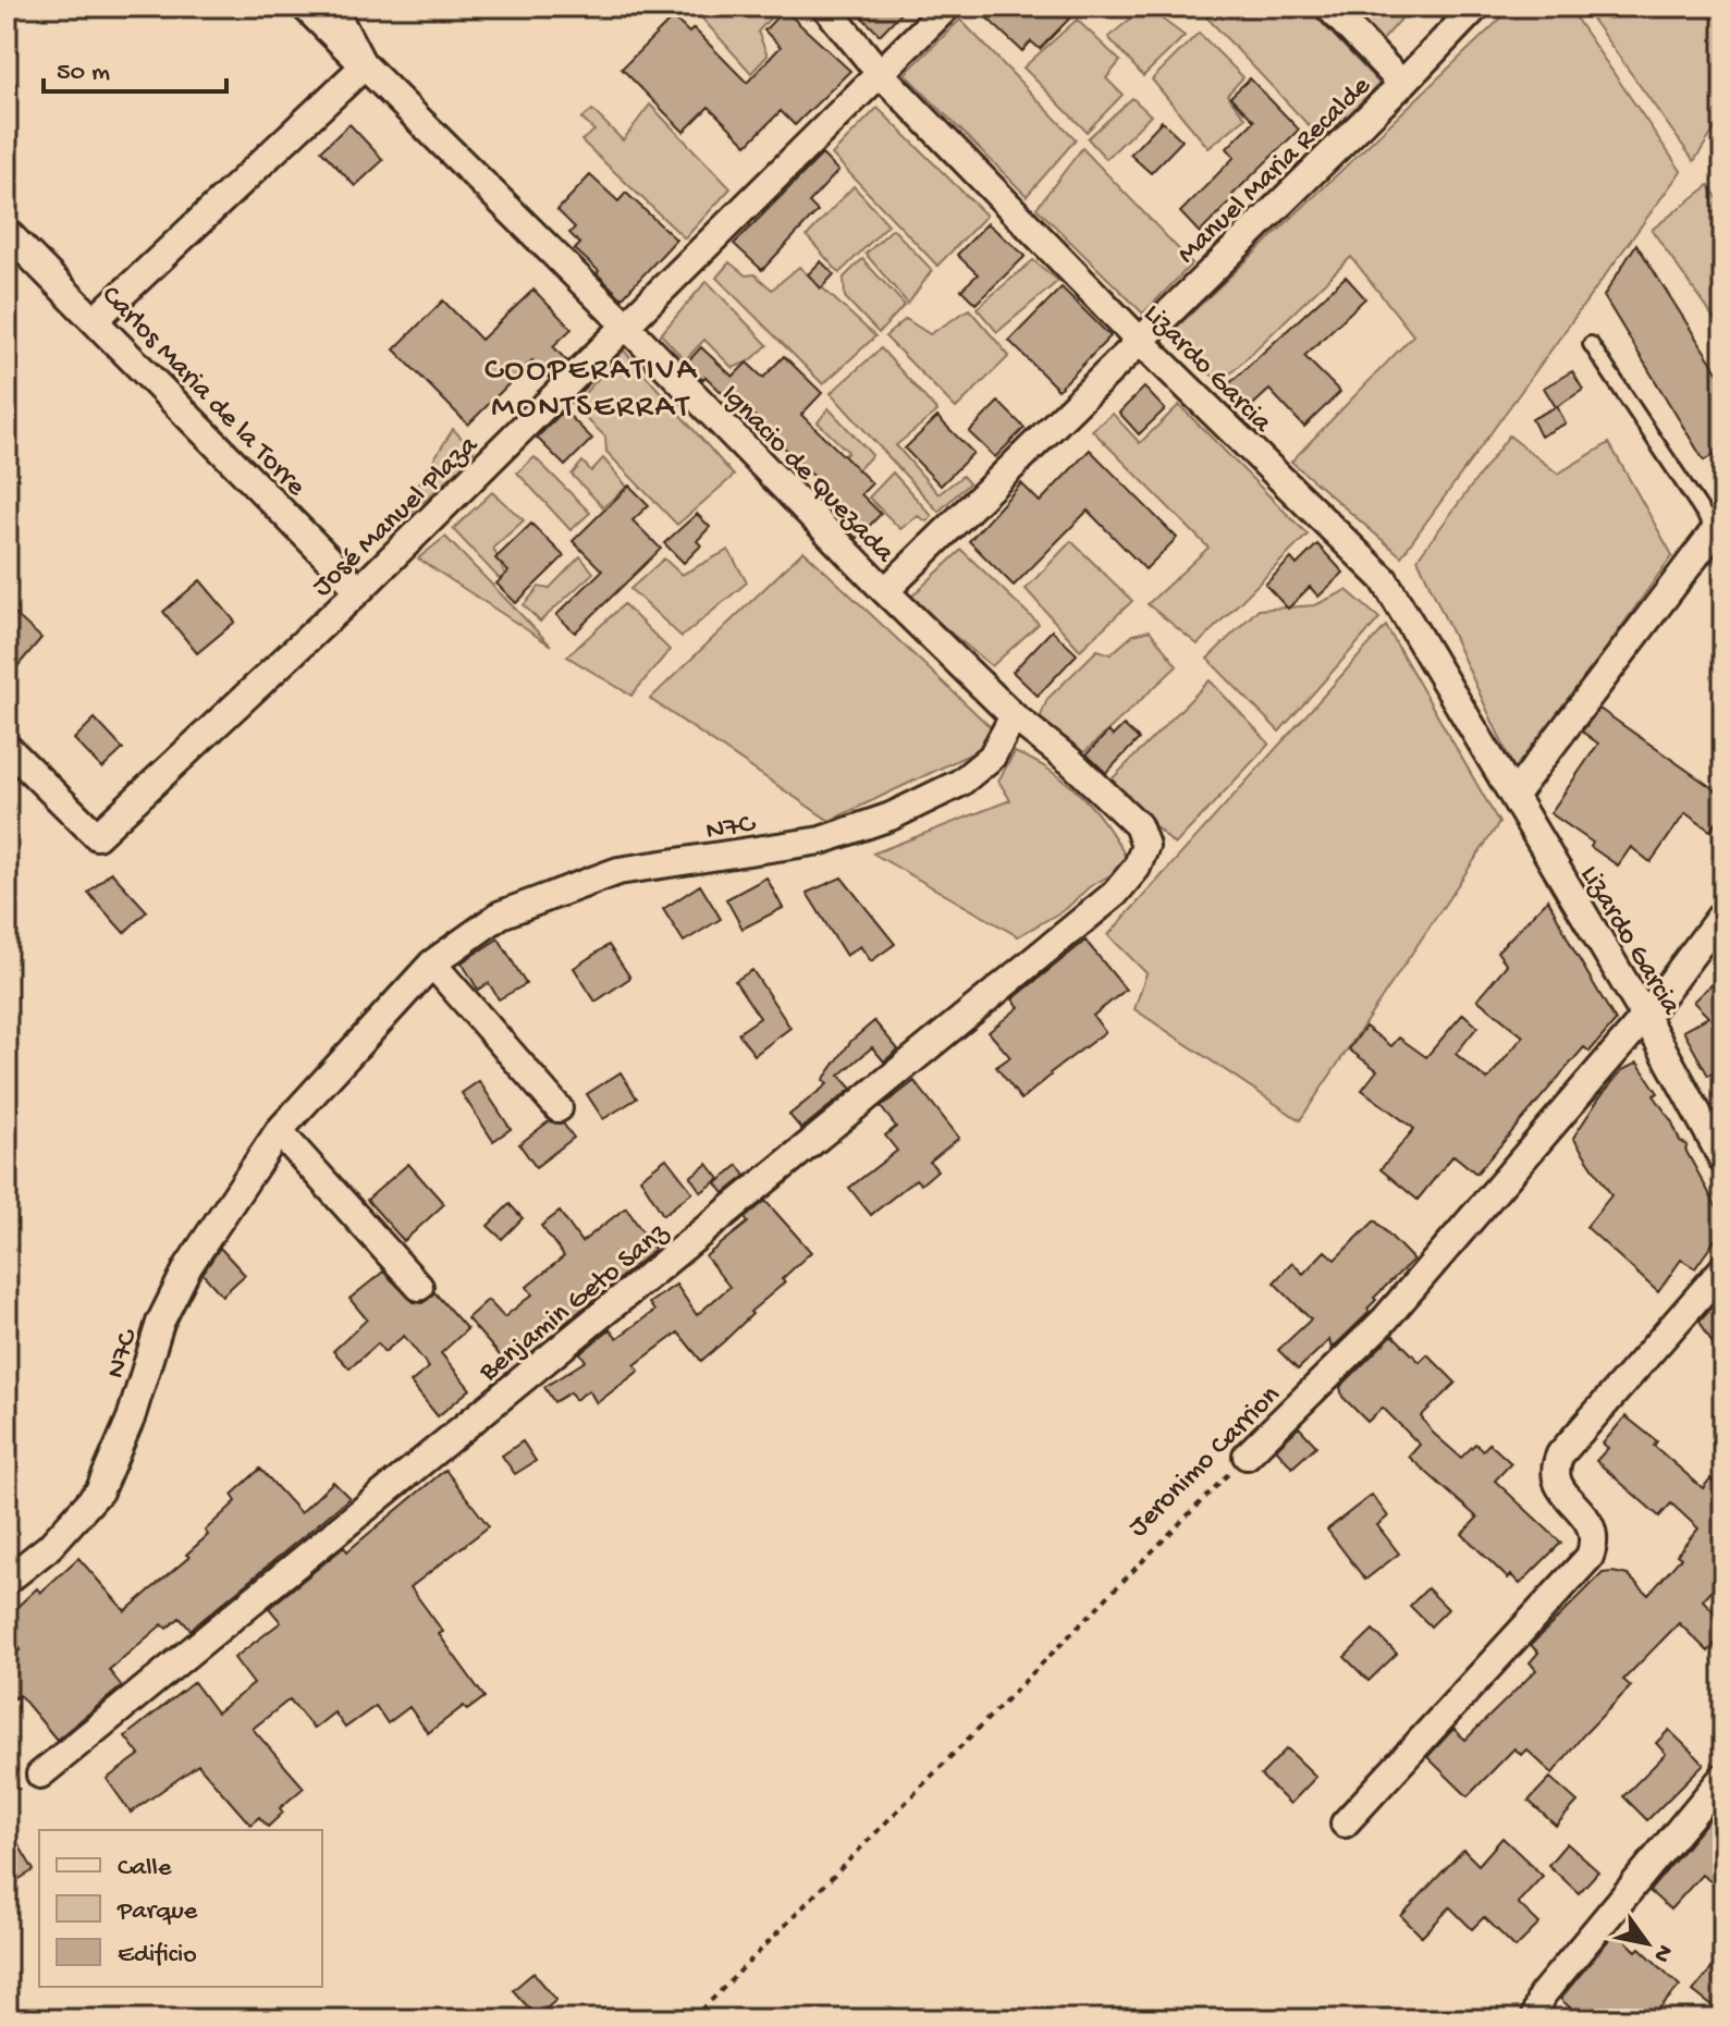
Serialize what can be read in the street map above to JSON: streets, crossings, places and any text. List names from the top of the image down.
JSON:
{
  "streets": {
    "street": [
      "Manuel Maria Recalde",
      "Lizardo Garcia",
      "Carlos Maria de la Torre",
      "Ignacio de Quezada",
      "José Manuel Plaza",
      "N7C",
      "Benjamin Geto Sanz",
      "Jeronimo Carrion"
    ]
  },
  "crossings": [
    ["Manuel Maria Recalde", "Lizardo Garcia"],
    ["Manuel Maria Recalde", "Ignacio de Quezada"],
    ["Lizardo Garcia", "José Manuel Plaza"],
    ["Lizardo Garcia", "Jeronimo Carrion"],
    ["Carlos Maria de la Torre", "José Manuel Plaza"],
    ["Ignacio de Quezada", "José Manuel Plaza"],
    ["Ignacio de Quezada", "N7C"],
    ["Ignacio de Quezada", "Benjamin Geto Sanz"]
  ],
  "districts": ["COOPERATIVA MONTSERRAT"],
  "legend": ["Calle", "Parque", "Edificio"],
  "scale_bar": "50 m",
  "north": "bottom right"
}
